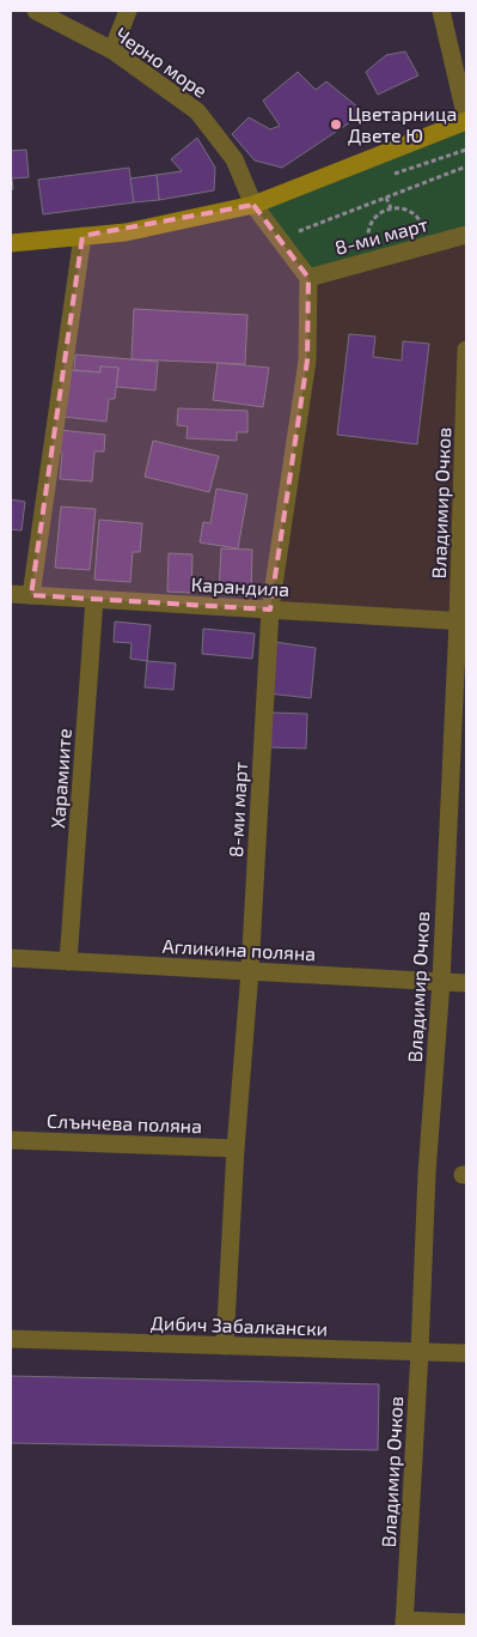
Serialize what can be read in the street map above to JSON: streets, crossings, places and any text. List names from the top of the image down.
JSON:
{
  "streets": {
    "street": [
      "Черно море",
      "8-ми март",
      "Владимир Очков",
      "Карандила",
      "Харамиите",
      "Агликина поляна",
      "Слънчева поляна",
      "Дибич Забалкански"
    ]
  },
  "crossings": [
    ["8-ми март", "Карандила"],
    ["8-ми март", "Агликина поляна"],
    ["8-ми март", "Слънчева поляна"],
    ["8-ми март", "Дибич Забалкански"],
    ["Владимир Очков", "Карандила"],
    ["Владимир Очков", "Агликина поляна"],
    ["Владимир Очков", "Дибич Забалкански"],
    ["Карандила", "Харамиите"],
    ["Харамиите", "Агликина поляна"]
  ],
  "places": ["Цветарница Двете Ю"]
}
